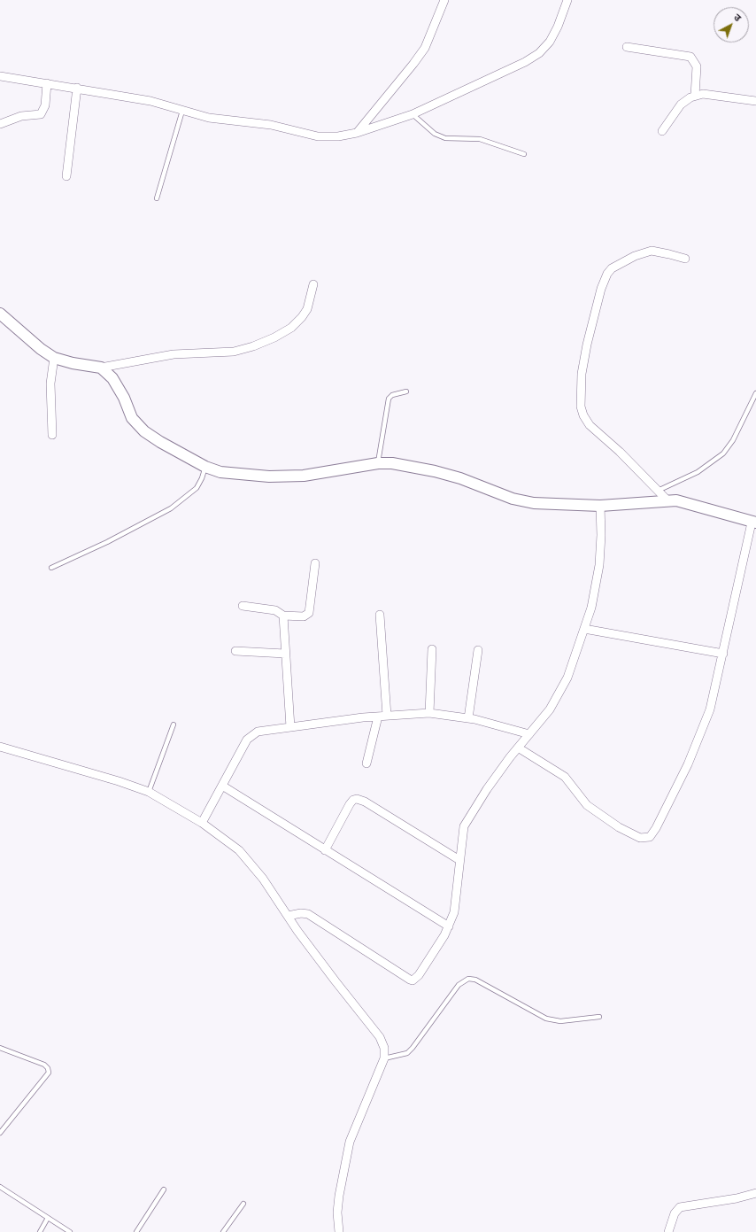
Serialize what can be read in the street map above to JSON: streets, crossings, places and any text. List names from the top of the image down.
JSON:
{
  "north": "top right"
}
